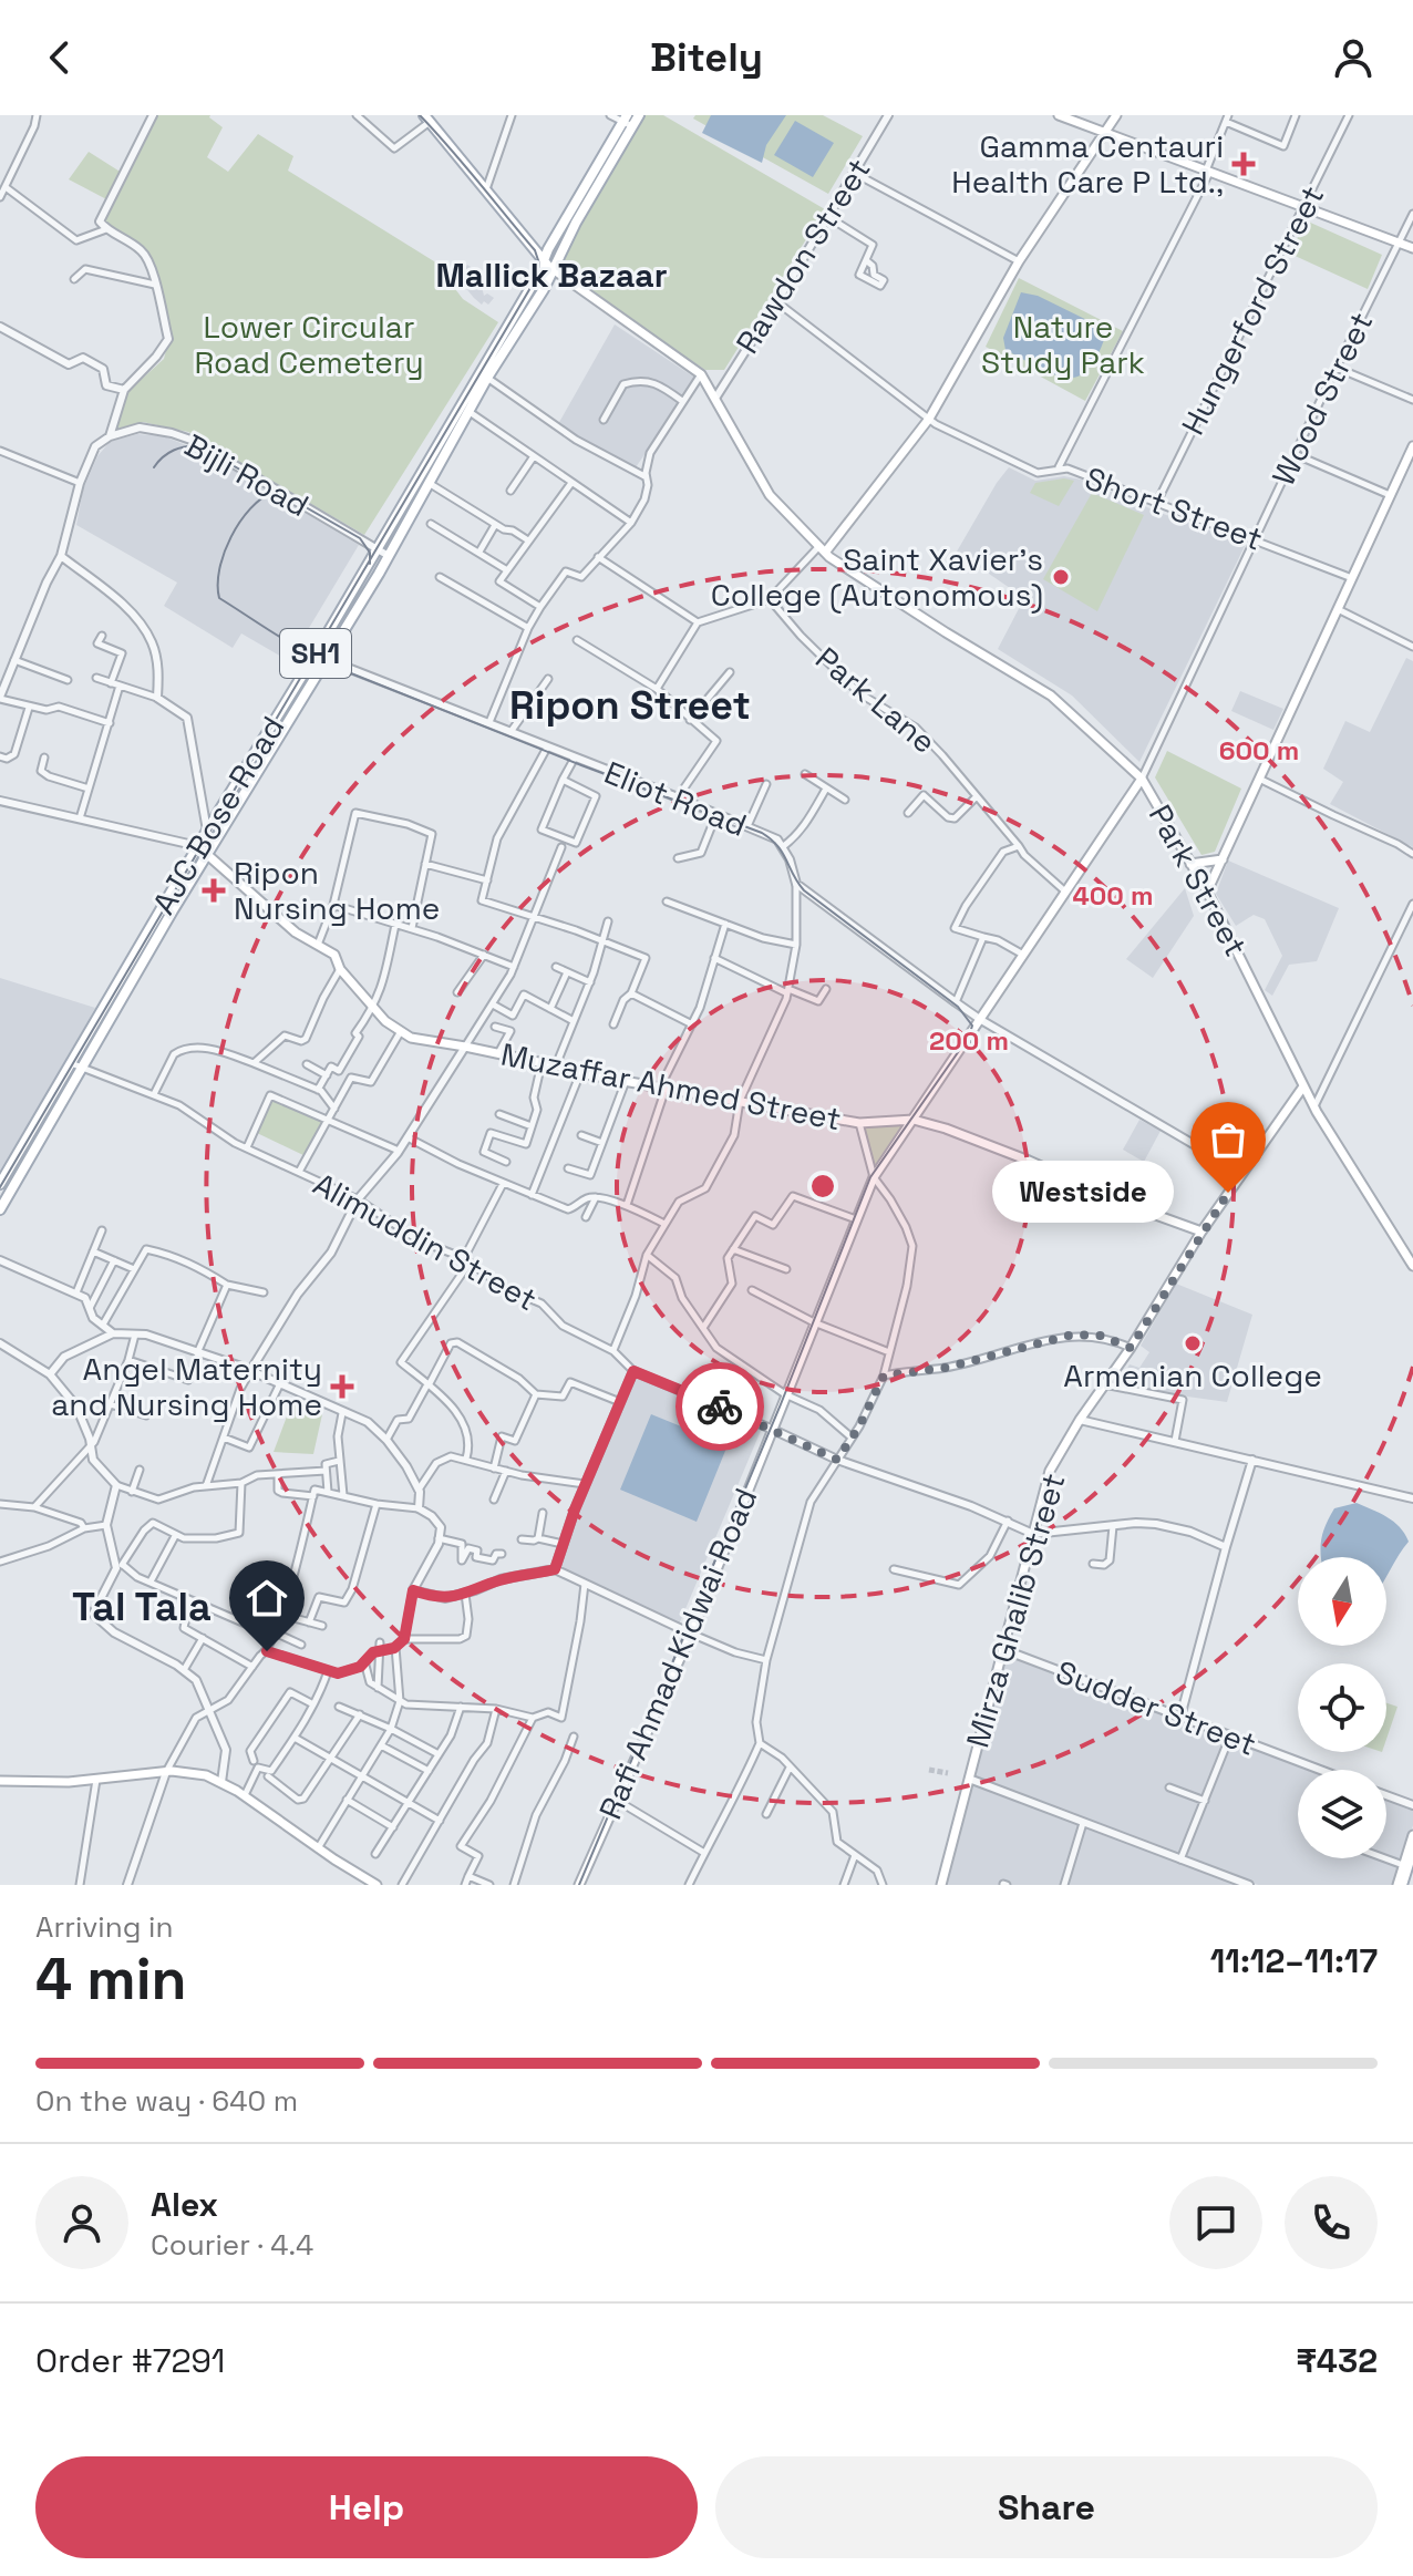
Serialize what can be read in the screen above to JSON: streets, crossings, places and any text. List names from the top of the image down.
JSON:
{
  "streets": {
    "main road": [
      "SH1",
      "AJC Bose Road",
      "Park Street",
      "Muzaffar Ahmed Street",
      "Mirza Ghalib Street",
      "Rafi Ahmad Kidwai Road"
    ],
    "street": [
      "Rawdon Street",
      "Hungerford Street",
      "Wood Street",
      "Bijli Road",
      "Short Street",
      "Park Lane",
      "Eliot Road",
      "Alimuddin Street",
      "Sudder Street"
    ]
  },
  "crossings": [
    ["Rawdon Street", "Short Street"],
    ["Rawdon Street", "Park Street"],
    ["Hungerford Street", "Short Street"],
    ["Wood Street", "Short Street"],
    ["Wood Street", "Park Street"],
    ["Wood Street", "Rafi Ahmad Kidwai Road"],
    ["Bijli Road", "AJC Bose Road"],
    ["Park Lane", "Rafi Ahmad Kidwai Road"],
    ["Eliot Road", "AJC Bose Road"],
    ["AJC Bose Road", "Park Street"],
    ["AJC Bose Road", "Muzaffar Ahmed Street"],
    ["AJC Bose Road", "Alimuddin Street"],
    ["Park Street", "Mirza Ghalib Street"],
    ["Park Street", "Rafi Ahmad Kidwai Road"],
    ["Muzaffar Ahmed Street", "Mirza Ghalib Street"],
    ["Muzaffar Ahmed Street", "Rafi Ahmad Kidwai Road"],
    ["Alimuddin Street", "Mirza Ghalib Street"],
    ["Alimuddin Street", "Rafi Ahmad Kidwai Road"],
    ["Mirza Ghalib Street", "Sudder Street"]
  ],
  "districts": ["Mallick Bazaar", "Ripon Street", "Tal Tala"],
  "parks": ["Lower Circular Road Cemetery", "Nature Study Park"],
  "places": {
    "health": ["Gamma Centauri Health Care P Ltd.,", "Ripon Nursing Home", "Angel Maternity and Nursing Home"],
    "other": ["Saint Xavier's College (Autonomous)", "Westside", "Armenian College"]
  },
  "north": "bottom",
  "page": {
    "header": "Bitely",
    "bubble": "Westside",
    "heading": ["4 min", "Arriving in", "11:12–11:17"],
    "panel": [
      "Alex",
      "Courier · 4.4",
      "Order #7291",
      "₹432"
    ],
    "bar": "On the way · 640 m",
    "buttons": ["Help", "Share"]
  },
  "rings": ["600 m", "400 m", "200 m"]
}
